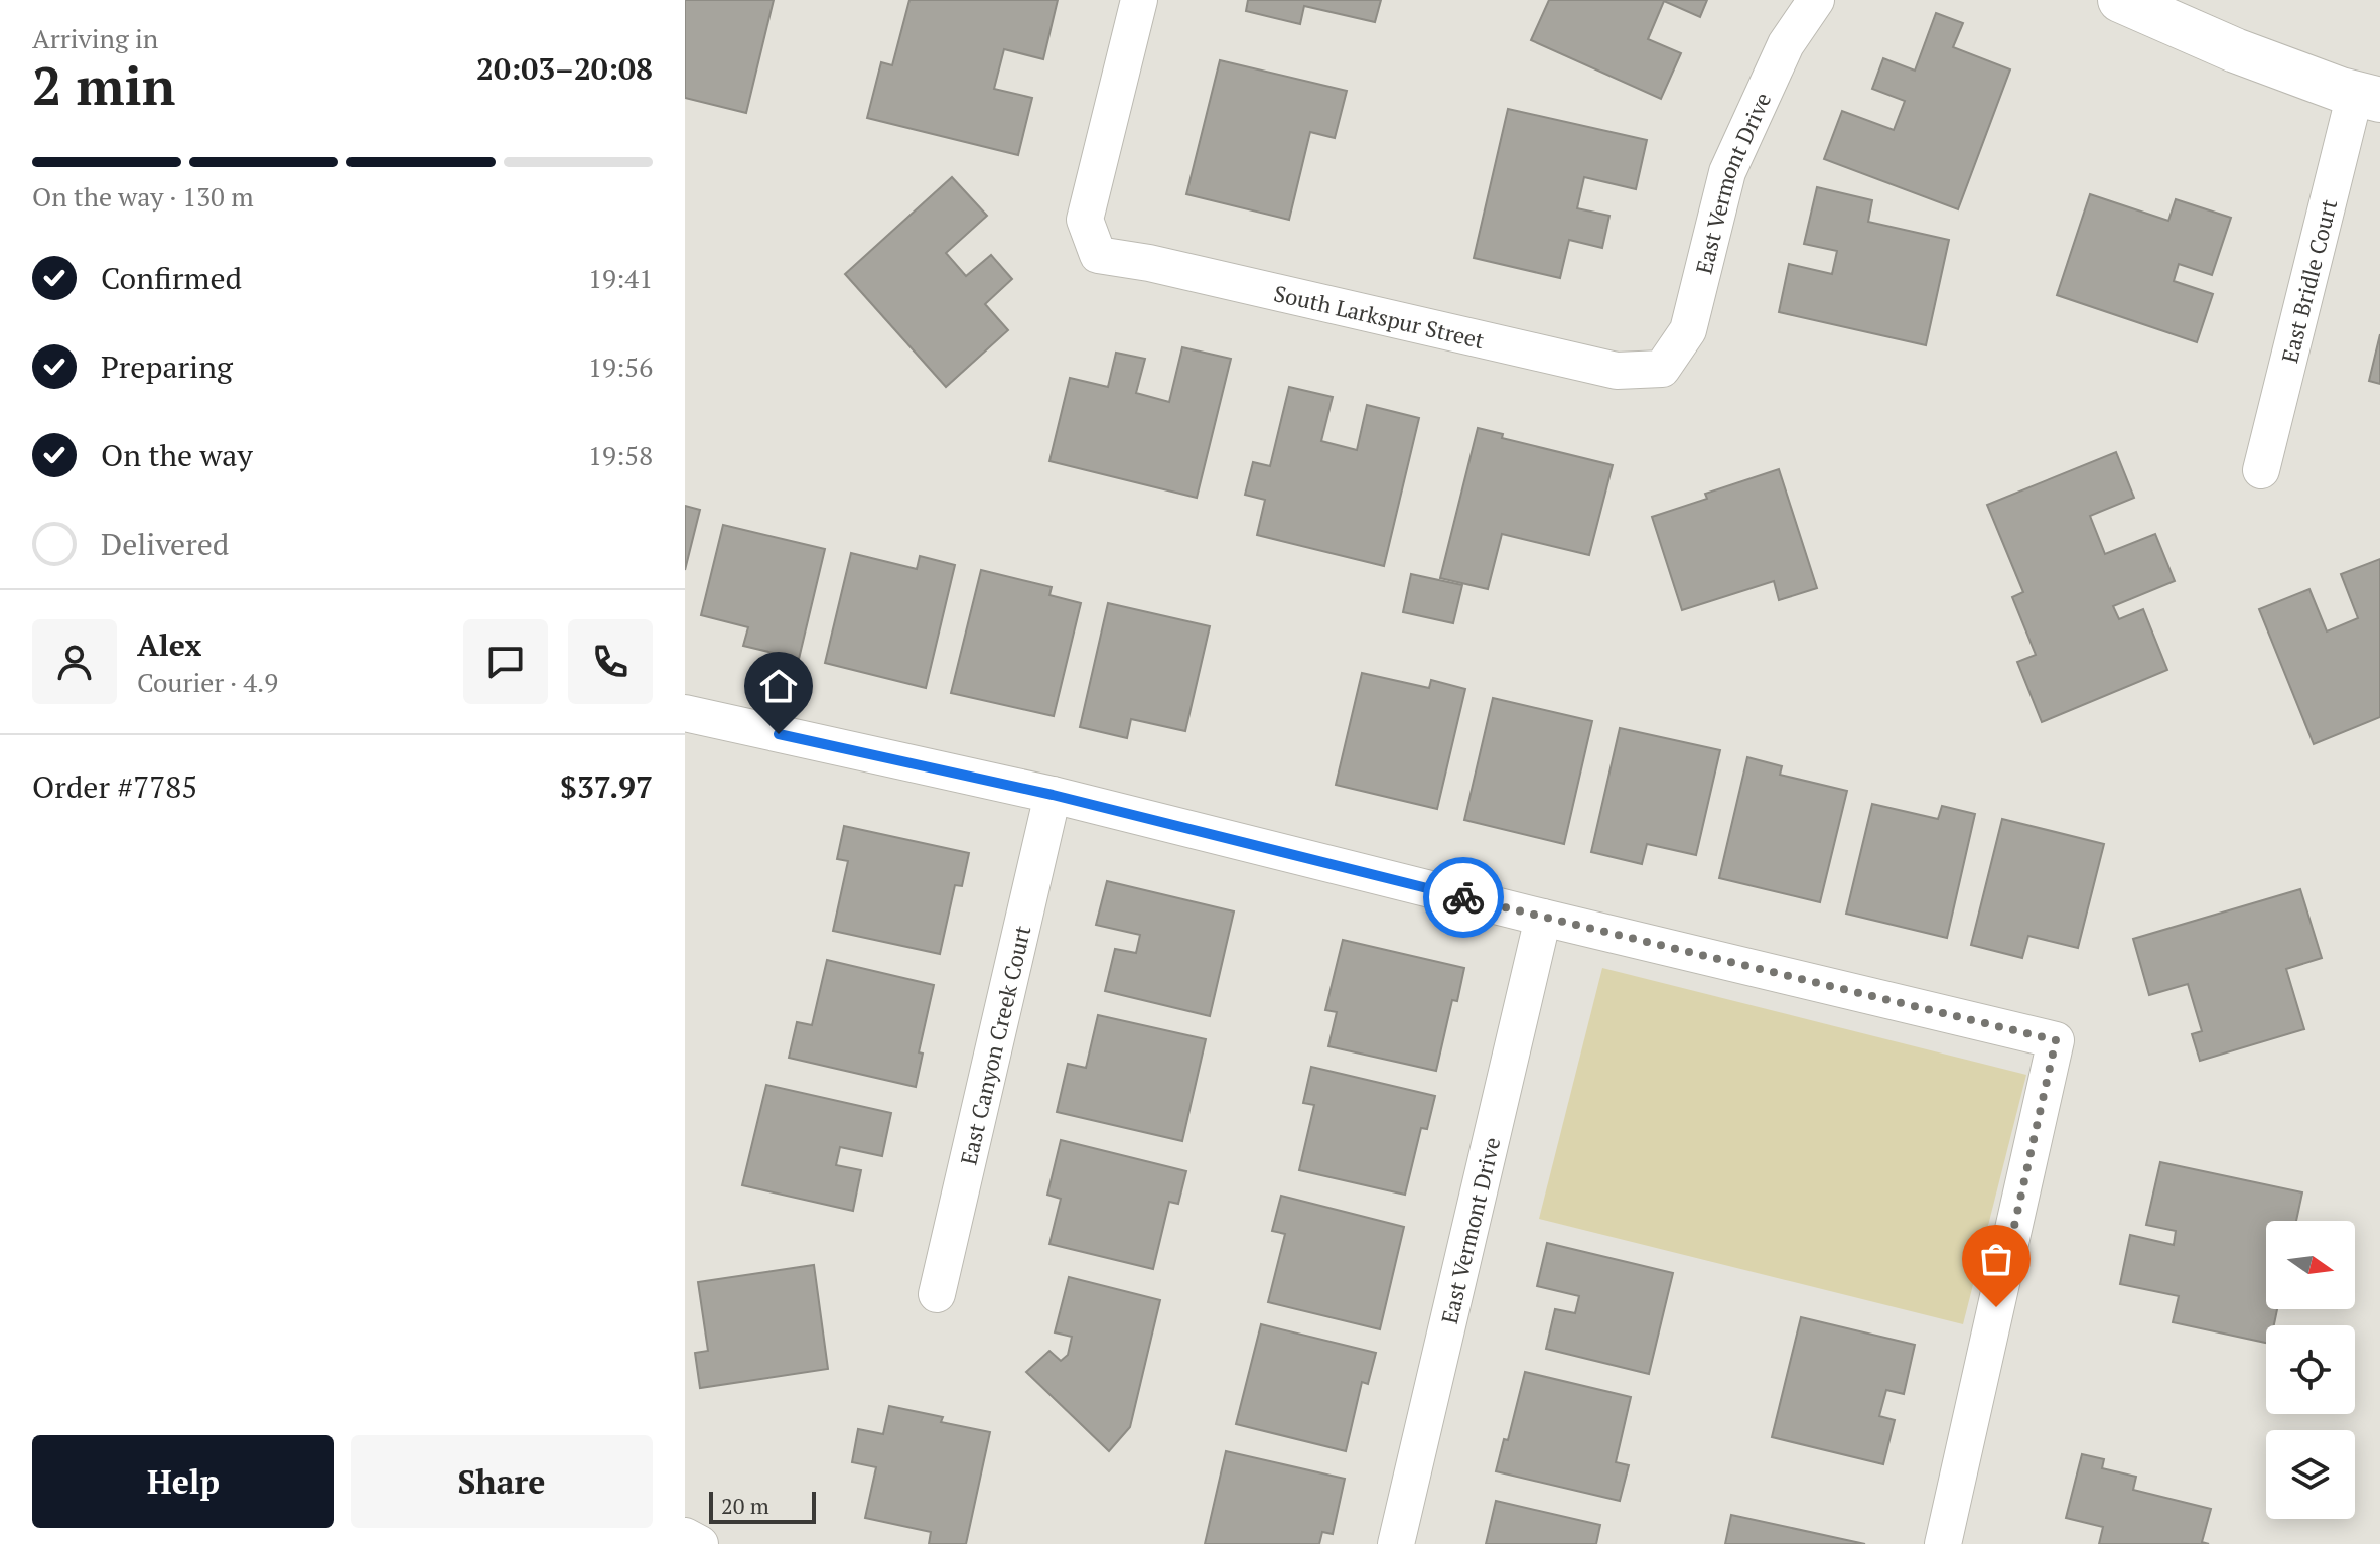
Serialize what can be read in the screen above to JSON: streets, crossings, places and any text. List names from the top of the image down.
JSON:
{
  "streets": {
    "street": [
      "East Vermont Drive",
      "East Bridle Court",
      "South Larkspur Street",
      "East Canyon Creek Court"
    ]
  },
  "crossings": [
    ["East Vermont Drive", "South Larkspur Street"]
  ],
  "scale_bar": "20 m",
  "north": "right",
  "page": {
    "heading": ["2 min", "Arriving in", "20:03–20:08"],
    "panel": [
      "Alex",
      "Courier · 4.9",
      "Order #7785",
      "$37.97"
    ],
    "bar": "On the way · 130 m",
    "list": [
      ["Confirmed", "19:41"],
      ["Preparing", "19:56"],
      ["On the way", "19:58"],
      "Delivered"
    ],
    "buttons": ["Help", "Share"],
    "scale": "20 m"
  }
}
